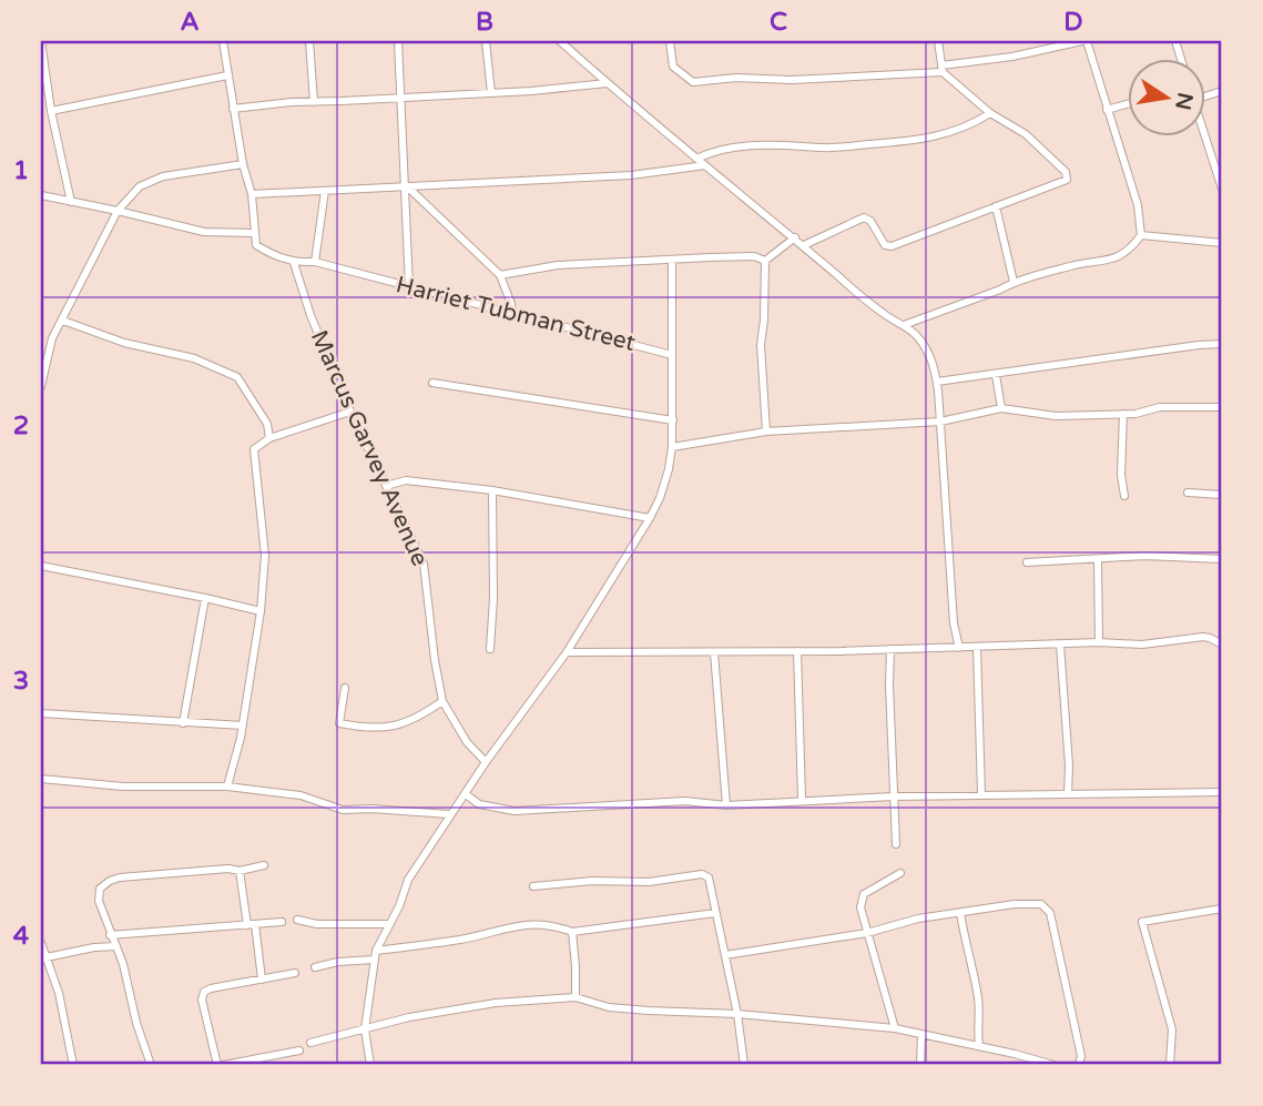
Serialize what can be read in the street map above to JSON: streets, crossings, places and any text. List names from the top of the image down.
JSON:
{
  "streets": {
    "street": ["Harriet Tubman Street", "Marcus Garvey Avenue"]
  },
  "crossings": [
    ["Harriet Tubman Street", "Marcus Garvey Avenue"]
  ],
  "north": "right",
  "grid": {
    "columns": [
      "A",
      "B",
      "C",
      "D"
    ],
    "rows": [
      "1",
      "2",
      "3",
      "4"
    ]
  }
}
